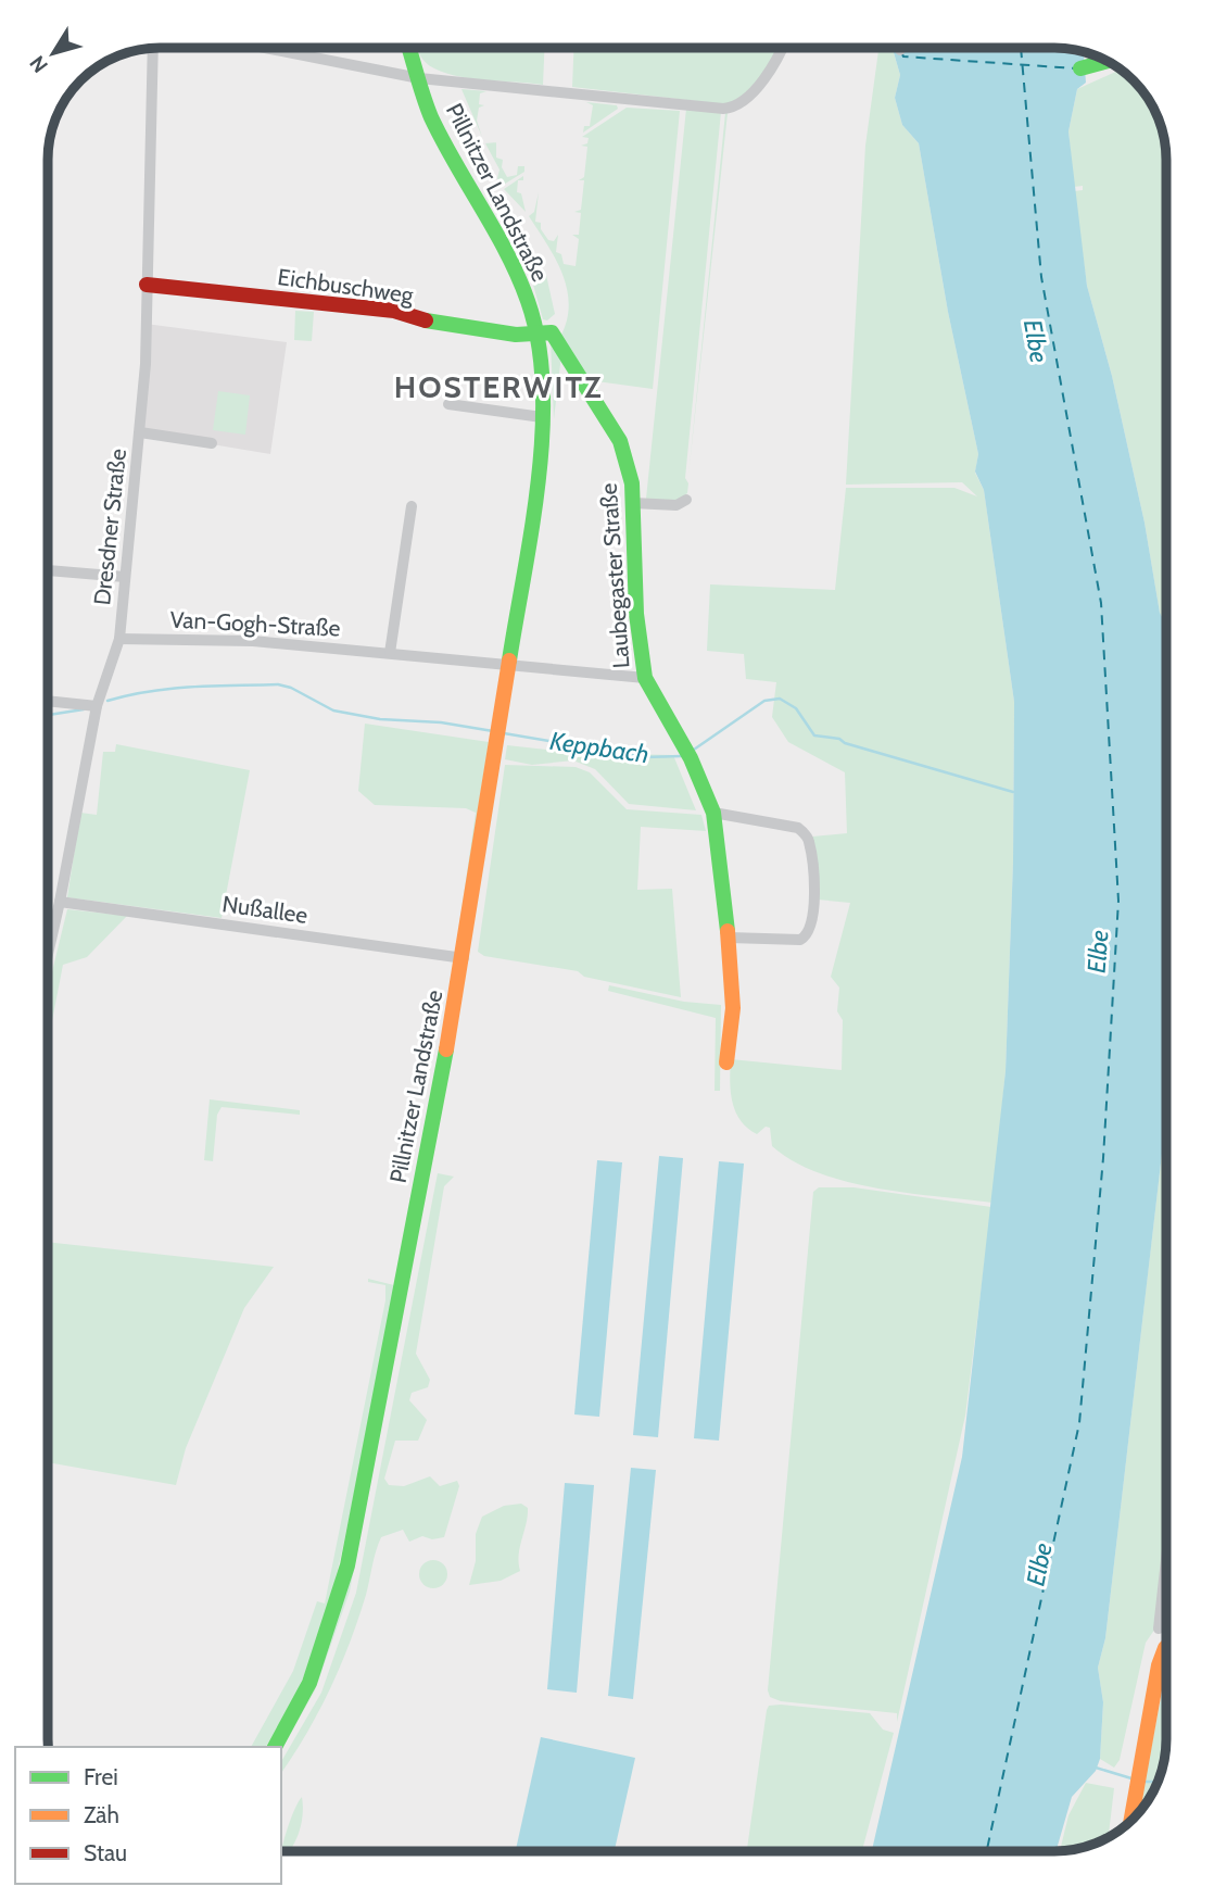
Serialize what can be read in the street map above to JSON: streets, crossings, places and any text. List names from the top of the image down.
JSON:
{
  "streets": {
    "main road": ["Pillnitzer Landstraße", "Eichbuschweg", "Laubegaster Straße"],
    "street": ["Dresdner Straße", "Van-Gogh-Straße", "Nußallee"]
  },
  "crossings": [
    ["Pillnitzer Landstraße", "Eichbuschweg"],
    ["Pillnitzer Landstraße", "Laubegaster Straße"],
    ["Pillnitzer Landstraße", "Van-Gogh-Straße"],
    ["Pillnitzer Landstraße", "Nußallee"],
    ["Eichbuschweg", "Dresdner Straße"],
    ["Eichbuschweg", "Laubegaster Straße"],
    ["Dresdner Straße", "Van-Gogh-Straße"],
    ["Dresdner Straße", "Nußallee"],
    ["Laubegaster Straße", "Van-Gogh-Straße"]
  ],
  "districts": ["HOSTERWITZ"],
  "water": ["Elbe", "Keppbach"],
  "legend": ["Frei", "Zäh", "Stau"],
  "north": "bottom left"
}
